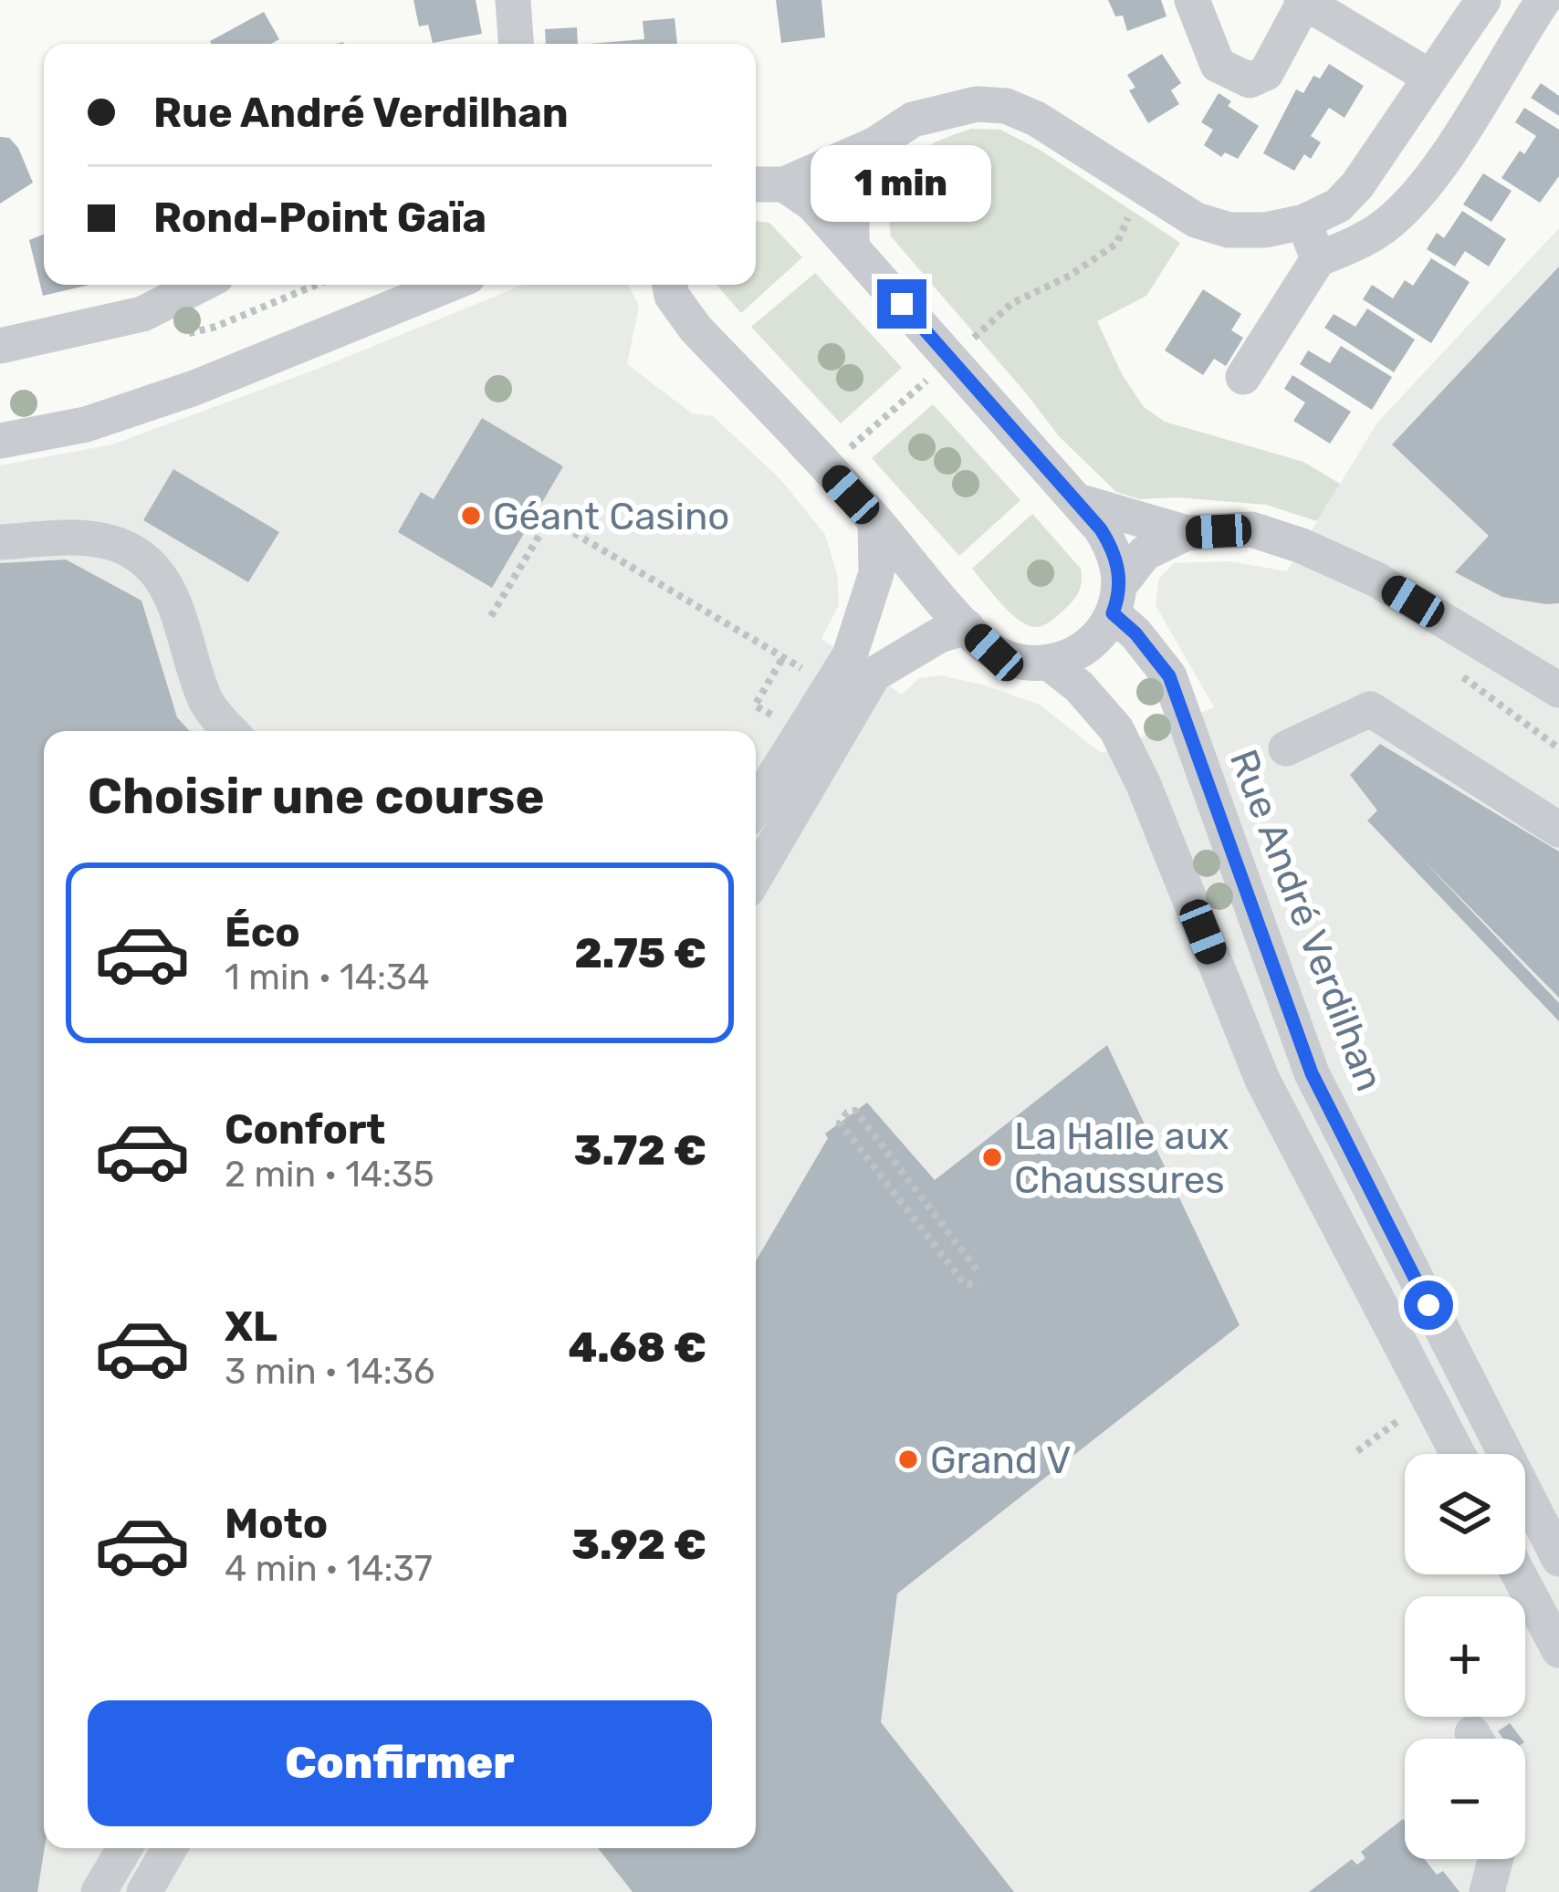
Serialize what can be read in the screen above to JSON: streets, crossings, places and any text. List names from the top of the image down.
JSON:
{
  "streets": {
    "street": ["Rue André Verdilhan"]
  },
  "places": ["Géant Casino", "La Halle aux Chaussures", "Grand V"],
  "page": {
    "banner": ["Rue André Verdilhan", "Rond-Point Gaïa"],
    "bubble": "1 min",
    "heading": "Choisir une course",
    "list": [
      {
        "name": "Éco",
        "note": "1 min · 14:34",
        "value": "2.75 €"
      },
      {
        "name": "Confort",
        "note": "2 min · 14:35",
        "value": "3.72 €"
      },
      {
        "name": "XL",
        "note": "3 min · 14:36",
        "value": "4.68 €"
      },
      {
        "name": "Moto",
        "note": "4 min · 14:37",
        "value": "3.92 €"
      }
    ],
    "map_buttons": ["+", "−"],
    "buttons": "Confirmer"
  }
}
